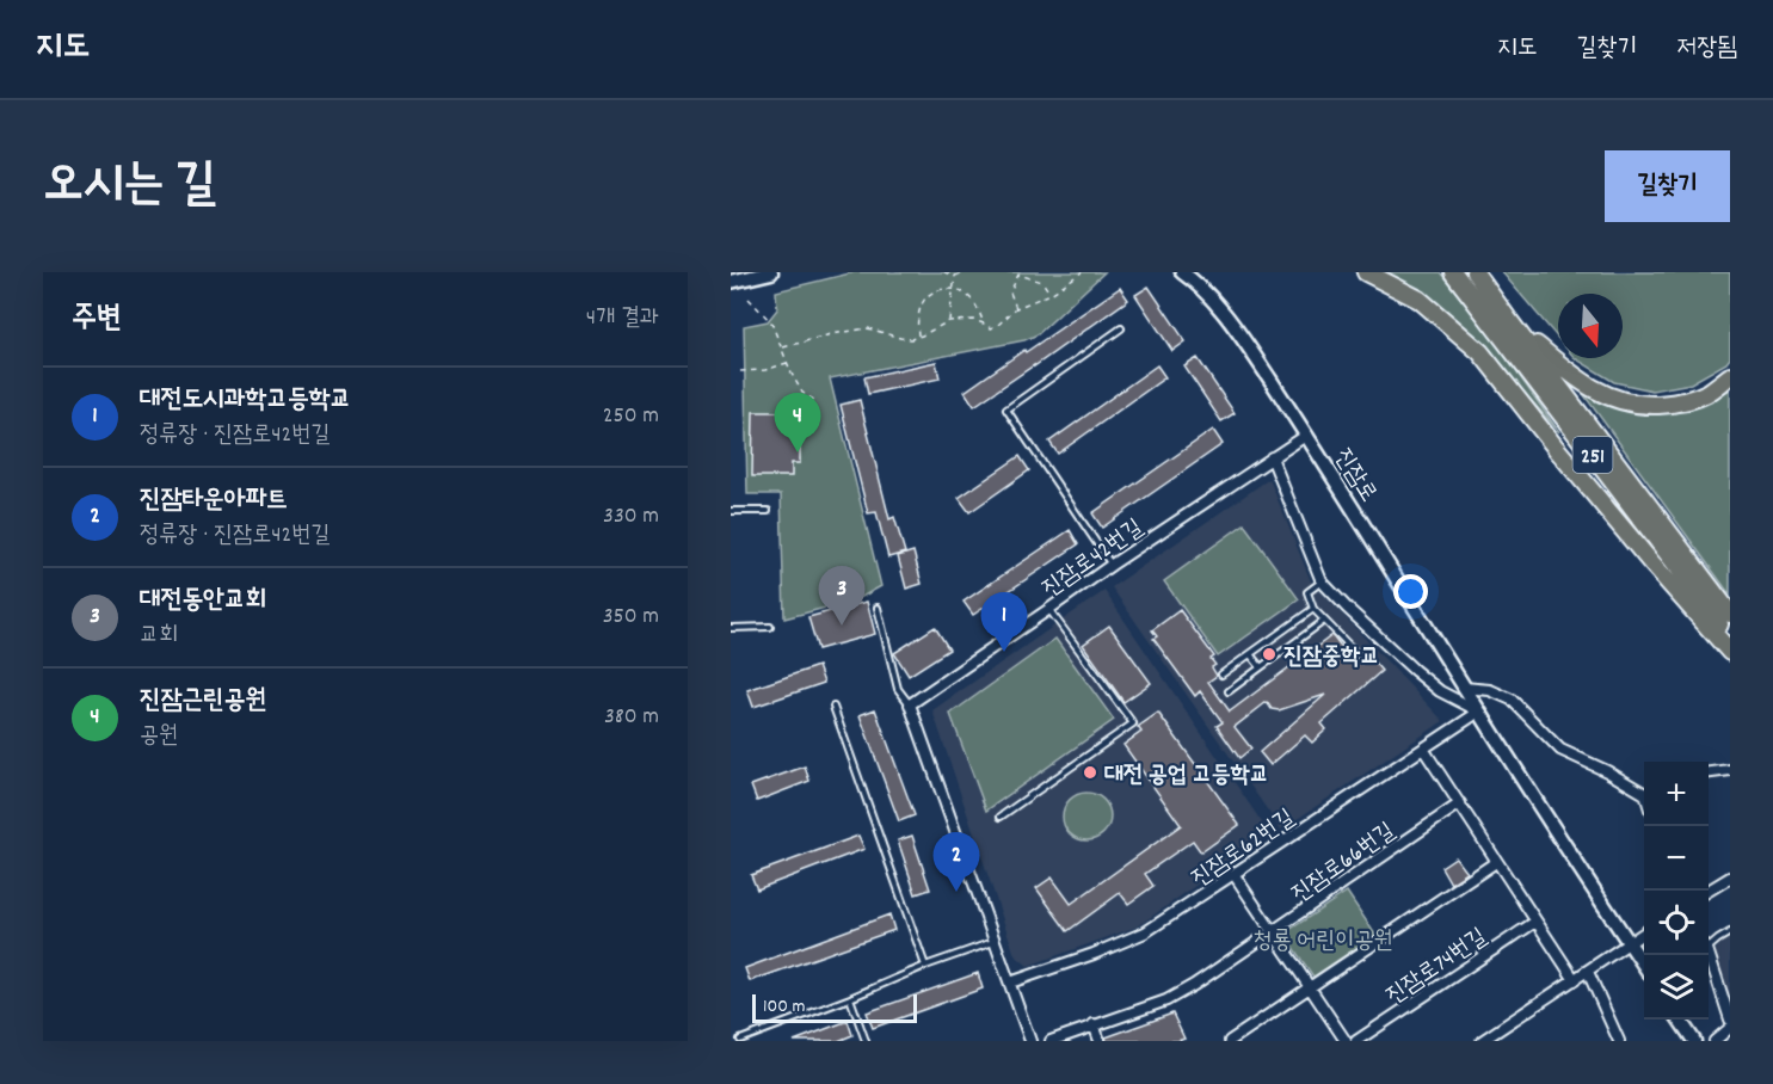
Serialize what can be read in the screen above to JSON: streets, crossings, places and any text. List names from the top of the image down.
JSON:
{
  "streets": {
    "highway": ["251"],
    "street": [
      "진잠로",
      "진잠로42번길",
      "진잠로62번길",
      "진잠로66번길",
      "진잠로74번길"
    ]
  },
  "crossings": [
    ["진잠로", "진잠로42번길"],
    ["진잠로", "진잠로62번길"]
  ],
  "parks": ["청룡 어린이공원"],
  "places": ["진잠중학교", "대전 공업 고등학교"],
  "scale_bar": "100 m",
  "north": "bottom",
  "page": {
    "header": "지도",
    "nav": ["지도", "길찾기", "저장됨"],
    "title": "오시는 길",
    "buttons": "길찾기",
    "heading": ["주변", "4개 결과"],
    "list": [
      {
        "mark": "1",
        "name": "대전도시과학고등학교",
        "note": "정류장 · 진잠로42번길",
        "value": "250 m"
      },
      {
        "mark": "2",
        "name": "진잠타운아파트",
        "note": "정류장 · 진잠로42번길",
        "value": "330 m"
      },
      {
        "mark": "3",
        "name": "대전동안교회",
        "note": "교회",
        "value": "350 m"
      },
      {
        "mark": "4",
        "name": "진잠근린공원",
        "note": "공원",
        "value": "380 m"
      }
    ],
    "pins": [
      "4",
      "3",
      "1",
      "2"
    ],
    "map_buttons": ["+", "−"],
    "scale": "100 m"
  }
}
